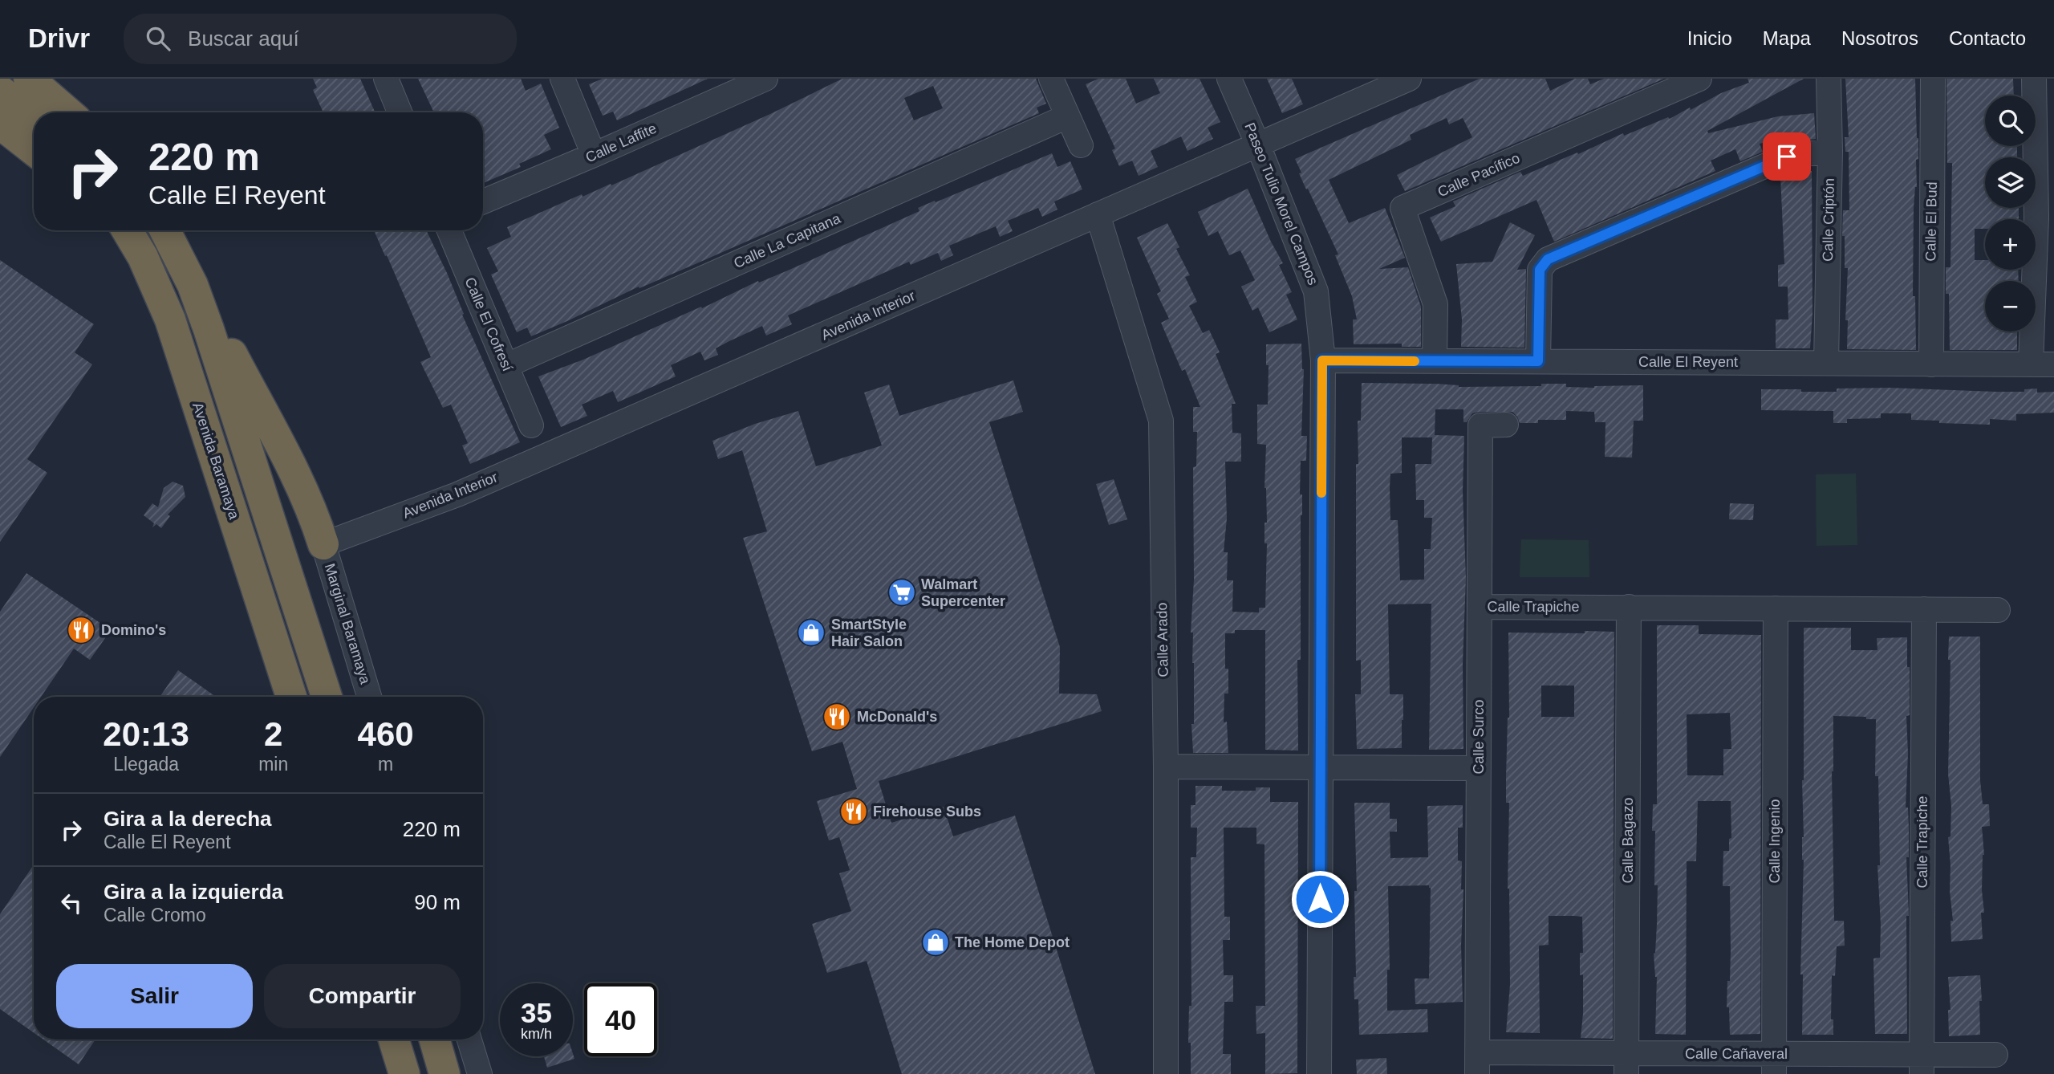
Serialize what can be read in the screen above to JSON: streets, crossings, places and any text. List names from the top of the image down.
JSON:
{
  "streets": {
    "highway": ["Avenida Baramaya"],
    "street": [
      "Calle Laffite",
      "Calle Pacífico",
      "Paseo Tulio Morel Campos",
      "Calle Criptón",
      "Calle El Bud",
      "Calle La Capitana",
      "Avenida Interior",
      "Calle El Cofresí",
      "Calle El Reyent",
      "Calle Trapiche",
      "Marginal Baramaya",
      "Calle Arado",
      "Calle Surco",
      "Calle Bagazo",
      "Calle Ingenio",
      "Calle Cañaveral"
    ]
  },
  "crossings": [
    ["Calle Pacífico", "Calle El Reyent"],
    ["Paseo Tulio Morel Campos", "Avenida Interior"],
    ["Paseo Tulio Morel Campos", "Calle El Reyent"],
    ["Calle Criptón", "Calle El Reyent"],
    ["Calle El Bud", "Calle El Reyent"],
    ["Calle La Capitana", "Calle El Cofresí"],
    ["Avenida Interior", "Marginal Baramaya"],
    ["Avenida Interior", "Calle Arado"],
    ["Calle Trapiche", "Calle Surco"],
    ["Calle Trapiche", "Calle Bagazo"],
    ["Calle Trapiche", "Calle Ingenio"],
    ["Calle Trapiche", "Calle Cañaveral"],
    ["Calle Surco", "Calle Cañaveral"],
    ["Calle Bagazo", "Calle Cañaveral"],
    ["Calle Ingenio", "Calle Cañaveral"]
  ],
  "places": {
    "supermarket": ["Walmart Supercenter"],
    "restaurant": ["Domino's", "McDonald's", "Firehouse Subs"],
    "shop": ["SmartStyle Hair Salon", "The Home Depot"]
  },
  "page": {
    "header": "Drivr",
    "search": "Buscar aquí",
    "nav": [
      "Inicio",
      "Mapa",
      "Nosotros",
      "Contacto"
    ],
    "map_buttons": ["+", "−"],
    "turn": ["220 m", "Calle El Reyent"],
    "eta": [
      "20:13",
      "Llegada",
      "2",
      "min",
      "460",
      "m"
    ],
    "list": [
      {
        "name": "Gira a la derecha",
        "note": "Calle El Reyent",
        "value": "220 m"
      },
      {
        "name": "Gira a la izquierda",
        "note": "Calle Cromo",
        "value": "90 m"
      }
    ],
    "buttons": ["Salir", "Compartir"],
    "speed": "35 km/h",
    "limit": "40"
  }
}
